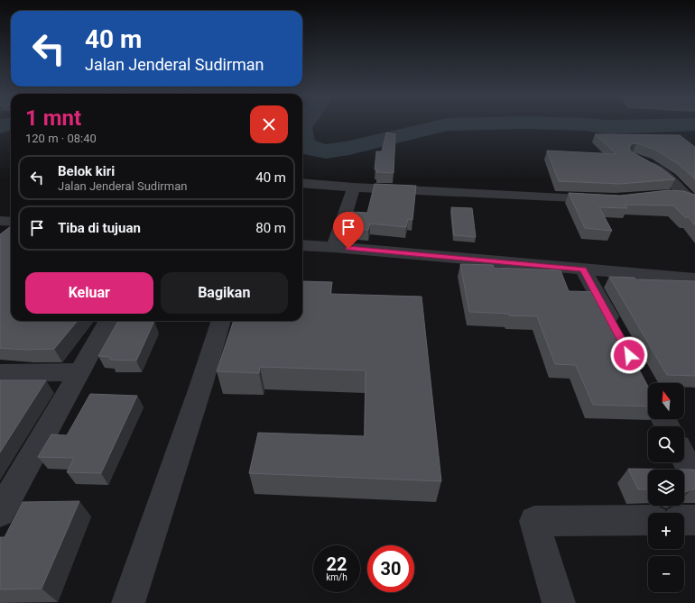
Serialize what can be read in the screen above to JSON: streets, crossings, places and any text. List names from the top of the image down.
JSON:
{
  "north": "top",
  "page": {
    "turn": ["40 m", "Jalan Jenderal Sudirman"],
    "heading": ["1 mnt", "120 m · 08:40"],
    "list": [
      {
        "name": "Belok kiri",
        "note": "Jalan Jenderal Sudirman",
        "value": "40 m"
      },
      {
        "name": "Tiba di tujuan",
        "value": "80 m"
      }
    ],
    "buttons": ["Keluar", "Bagikan"],
    "map_buttons": ["+", "−"],
    "speed": "22 km/h",
    "limit": "30"
  }
}
